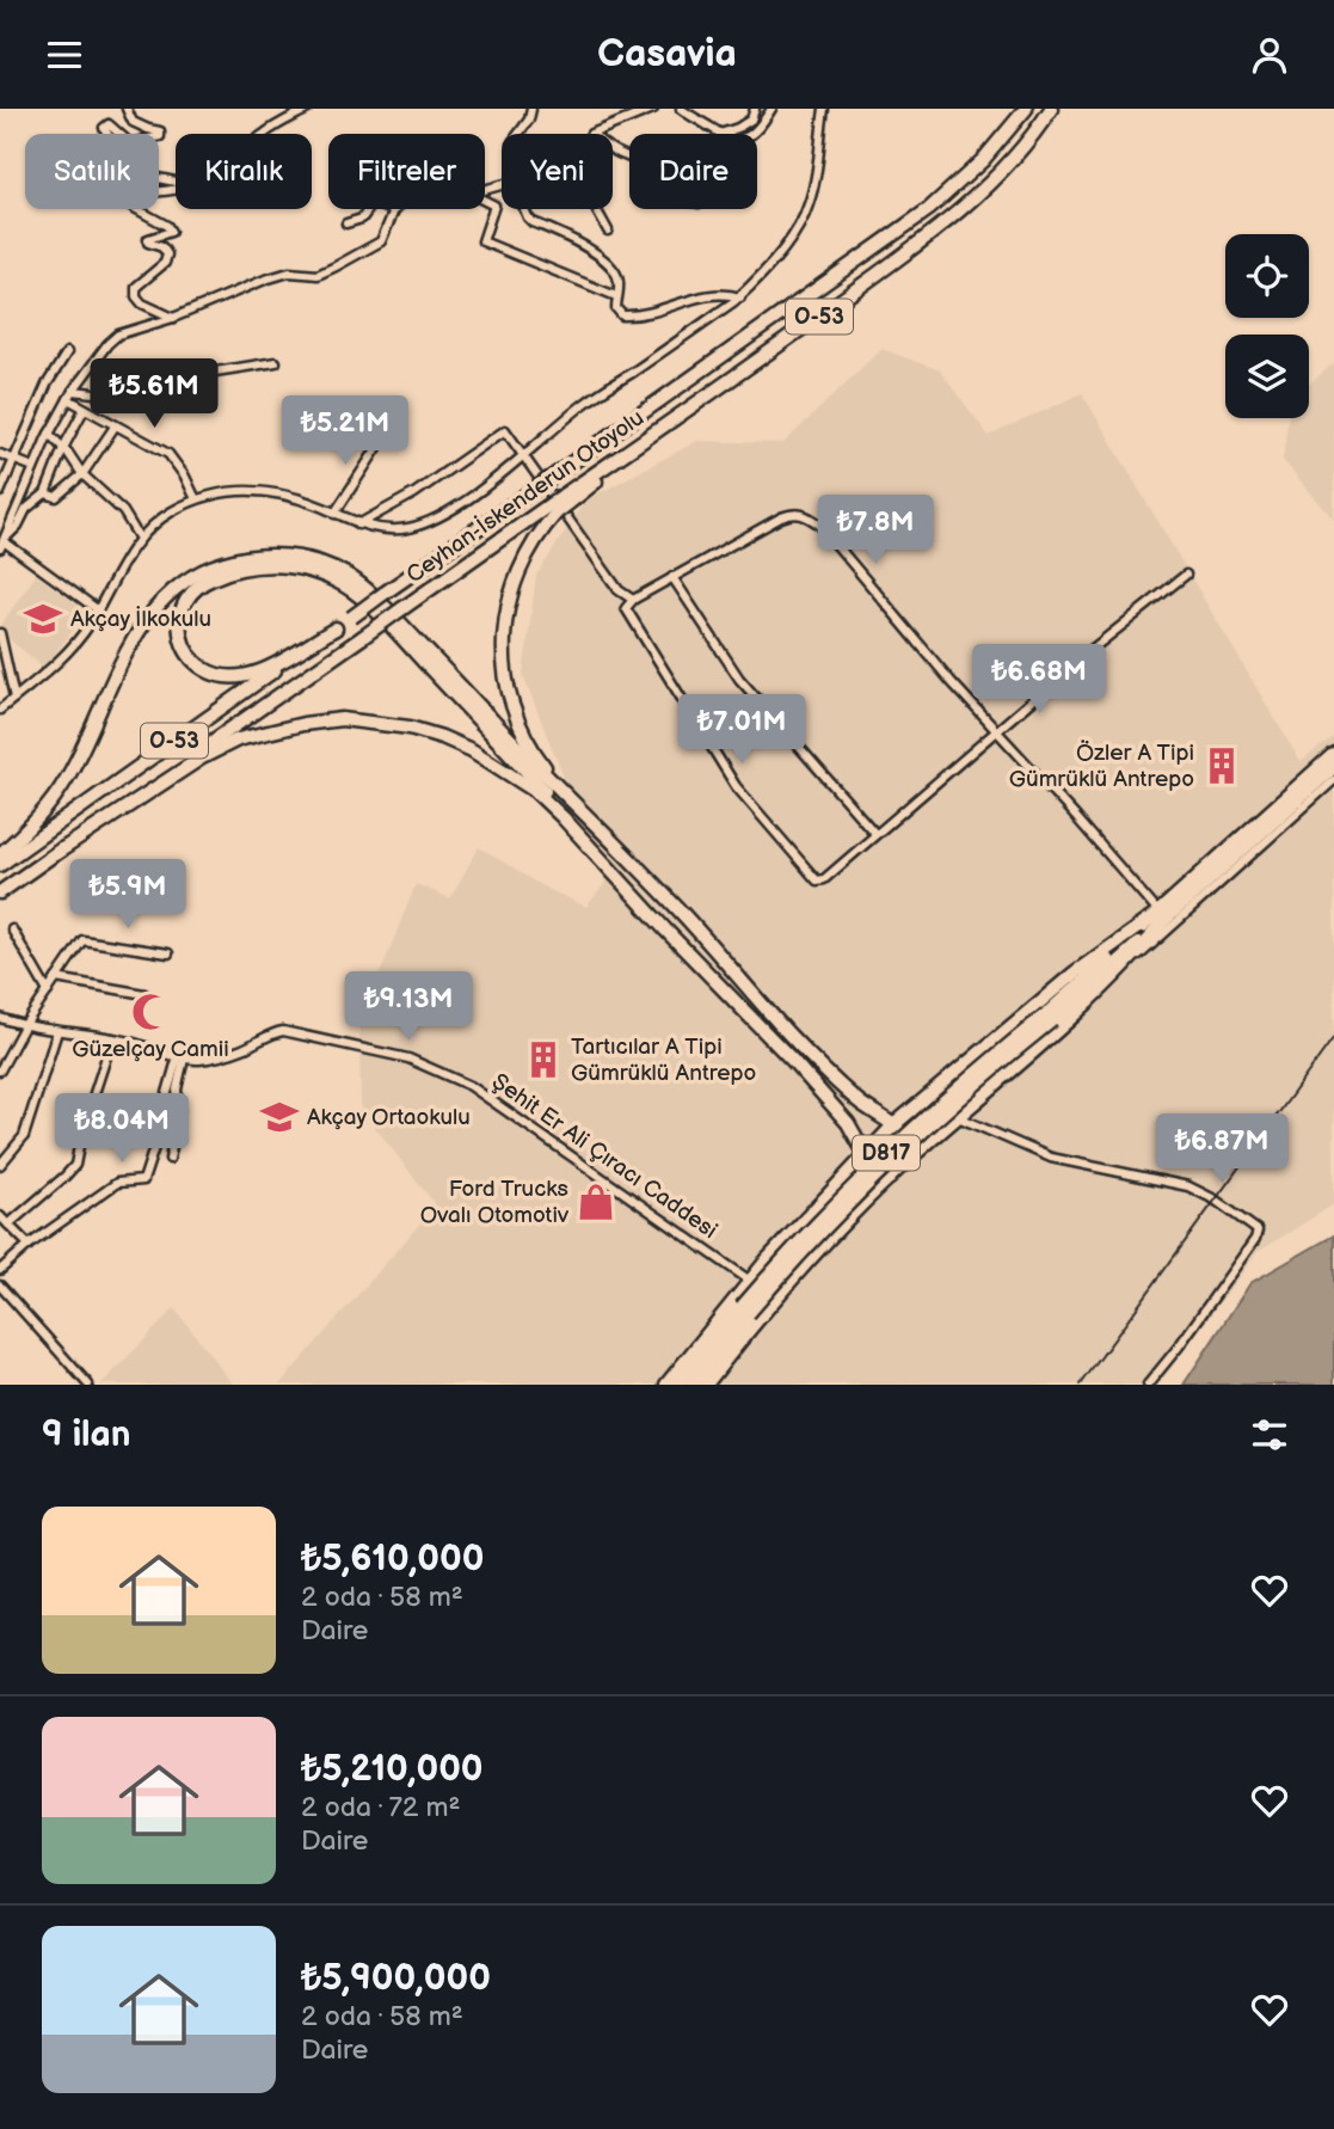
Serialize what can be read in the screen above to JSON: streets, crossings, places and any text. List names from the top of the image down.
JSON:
{
  "streets": {
    "highway": ["O-53", "Ceyhan-İskenderun Otoyolu", "D817"],
    "street": ["Şehit Er Ali Çıracı Caddesi"]
  },
  "places": {
    "school or university": ["Akçay İlkokulu", "Akçay Ortaokulu"],
    "building": ["Özler A Tipi Gümrüklü Antrepo", "Tartıcılar A Tipi Gümrüklü Antrepo"],
    "mosque": ["Güzelçay Camii"],
    "shop": ["Ford Trucks Ovalı Otomotiv"]
  },
  "page": {
    "header": "Casavia",
    "chip": [
      "Satılık",
      "Kiralık",
      "Filtreler",
      "Yeni",
      "Daire"
    ],
    "price": [
      "₺5.61M",
      "₺5.21M",
      "₺7.8M",
      "₺6.68M",
      "₺7.01M",
      "₺5.9M",
      "₺9.13M",
      "₺8.04M",
      "₺6.87M"
    ],
    "heading": "9 ilan",
    "list": [
      {
        "name": "₺5,610,000",
        "note": "2 oda · 58 m² · Daire"
      },
      {
        "name": "₺5,210,000",
        "note": "2 oda · 72 m² · Daire"
      },
      {
        "name": "₺5,900,000",
        "note": "2 oda · 58 m² · Daire"
      }
    ]
  }
}
